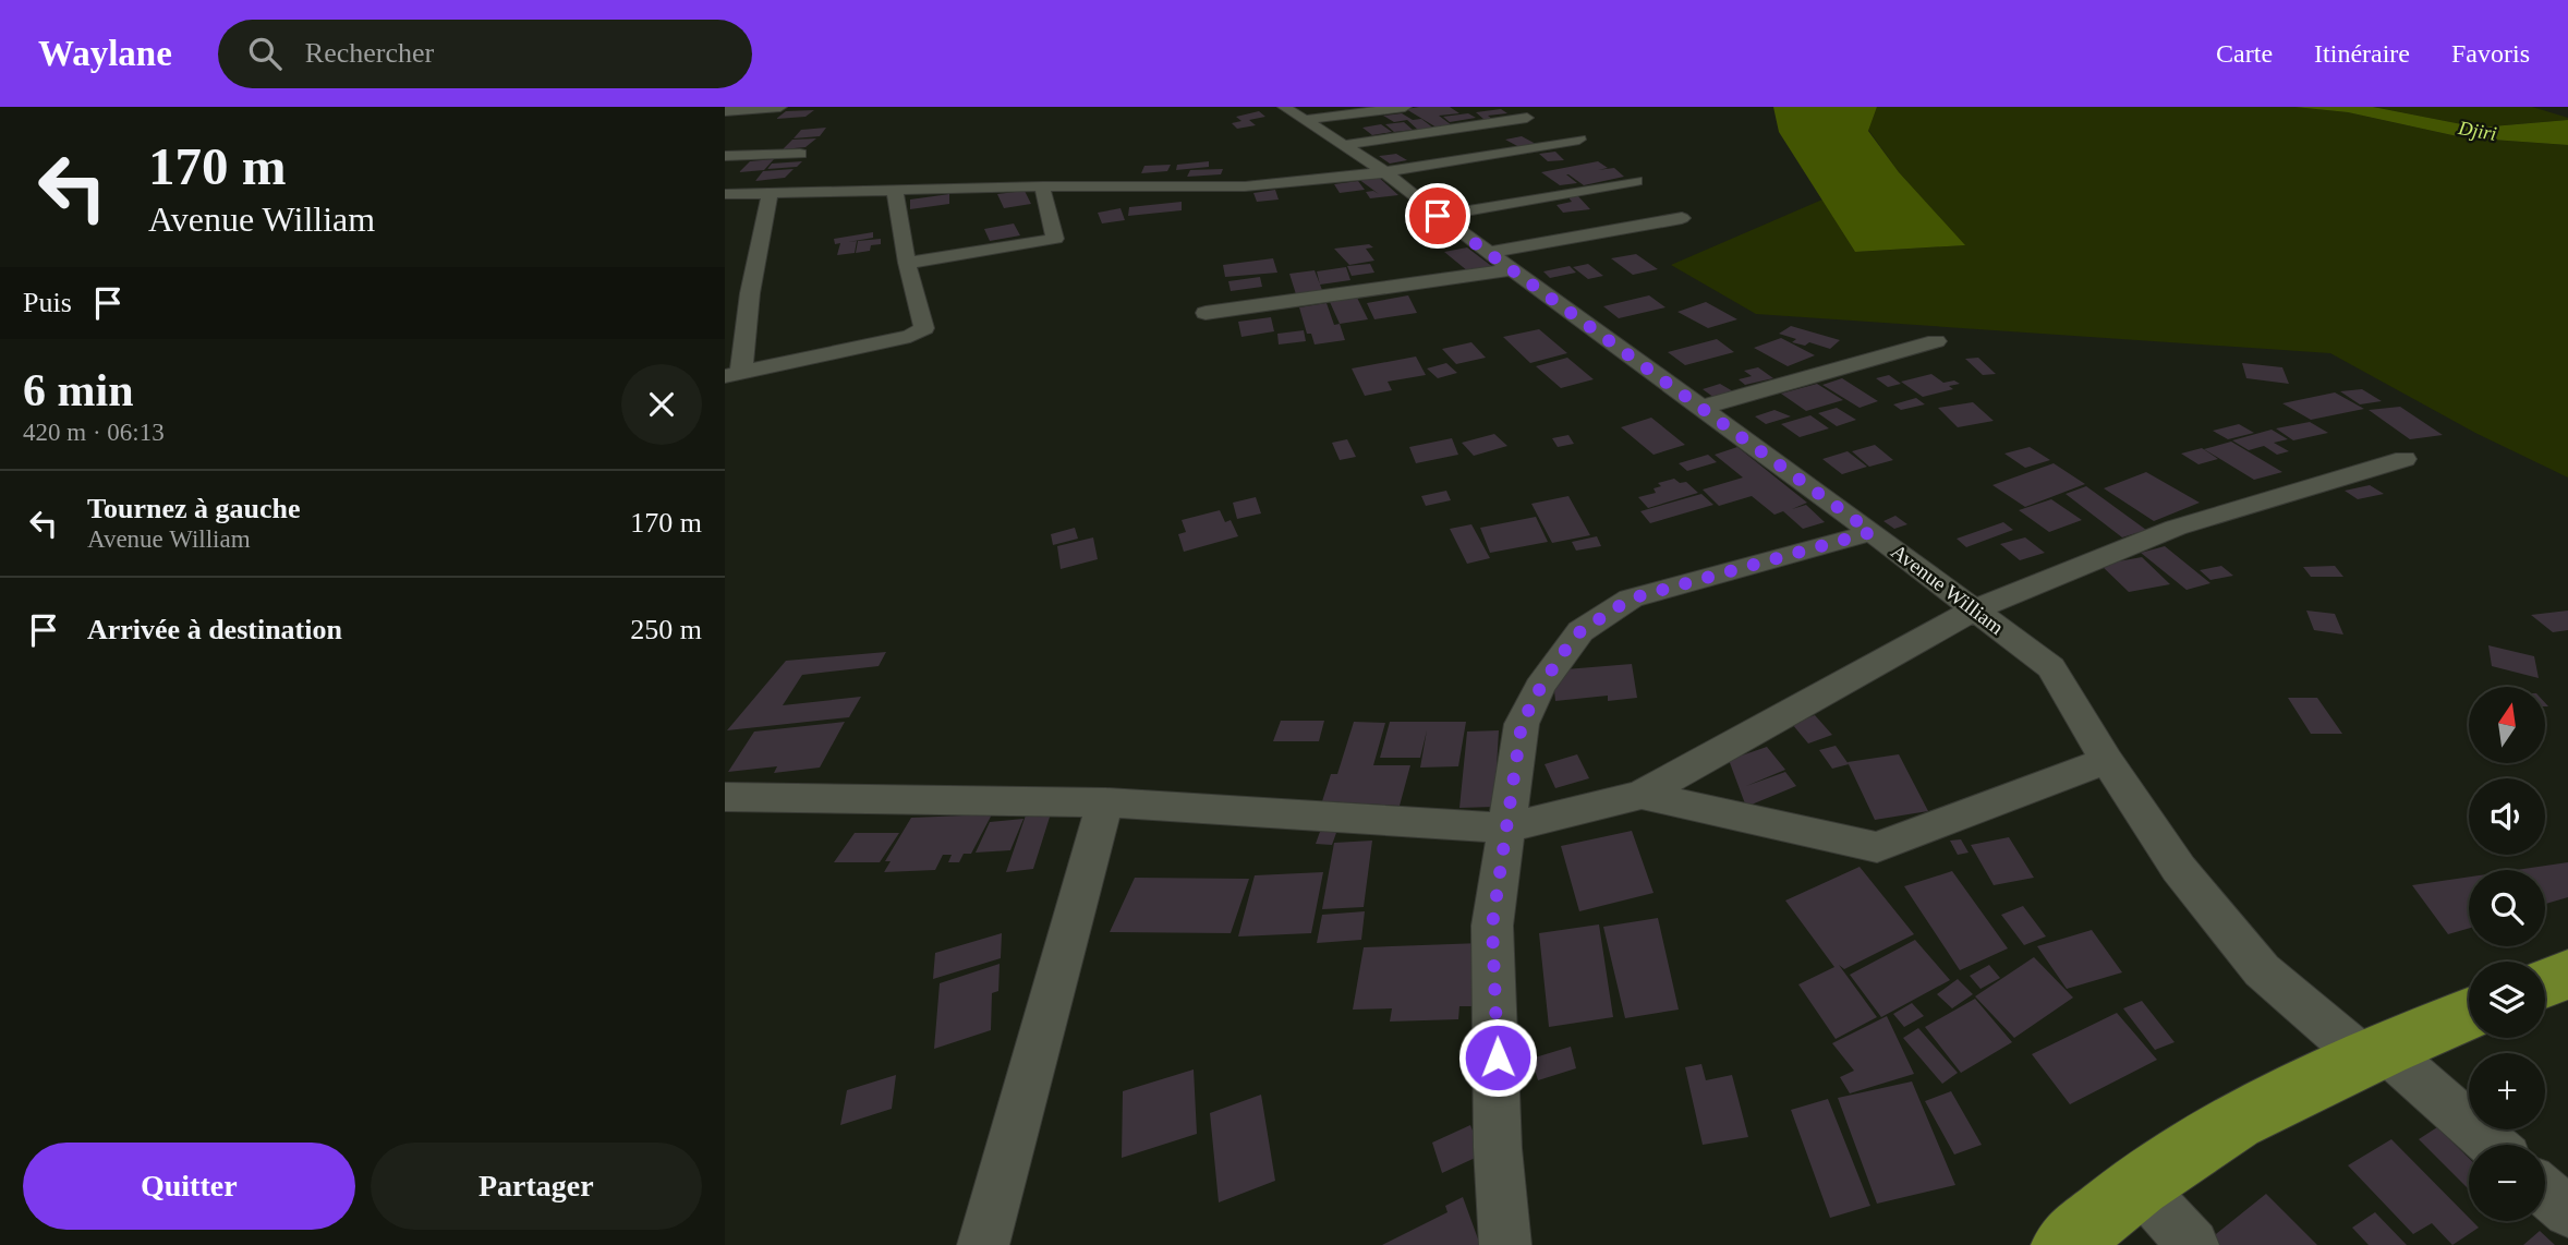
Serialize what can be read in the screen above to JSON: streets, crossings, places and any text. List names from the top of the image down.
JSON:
{
  "streets": {
    "street": ["Avenue William"]
  },
  "water": ["Djiri"],
  "north": "top",
  "page": {
    "header": "Waylane",
    "search": "Rechercher",
    "nav": ["Carte", "Itinéraire", "Favoris"],
    "turn": ["170 m", "Avenue William"],
    "then": "Puis",
    "heading": ["6 min", "420 m · 06:13"],
    "list": [
      {
        "name": "Tournez à gauche",
        "note": "Avenue William",
        "value": "170 m"
      },
      {
        "name": "Arrivée à destination",
        "value": "250 m"
      }
    ],
    "map_buttons": ["+", "−"],
    "buttons": ["Quitter", "Partager"]
  }
}
